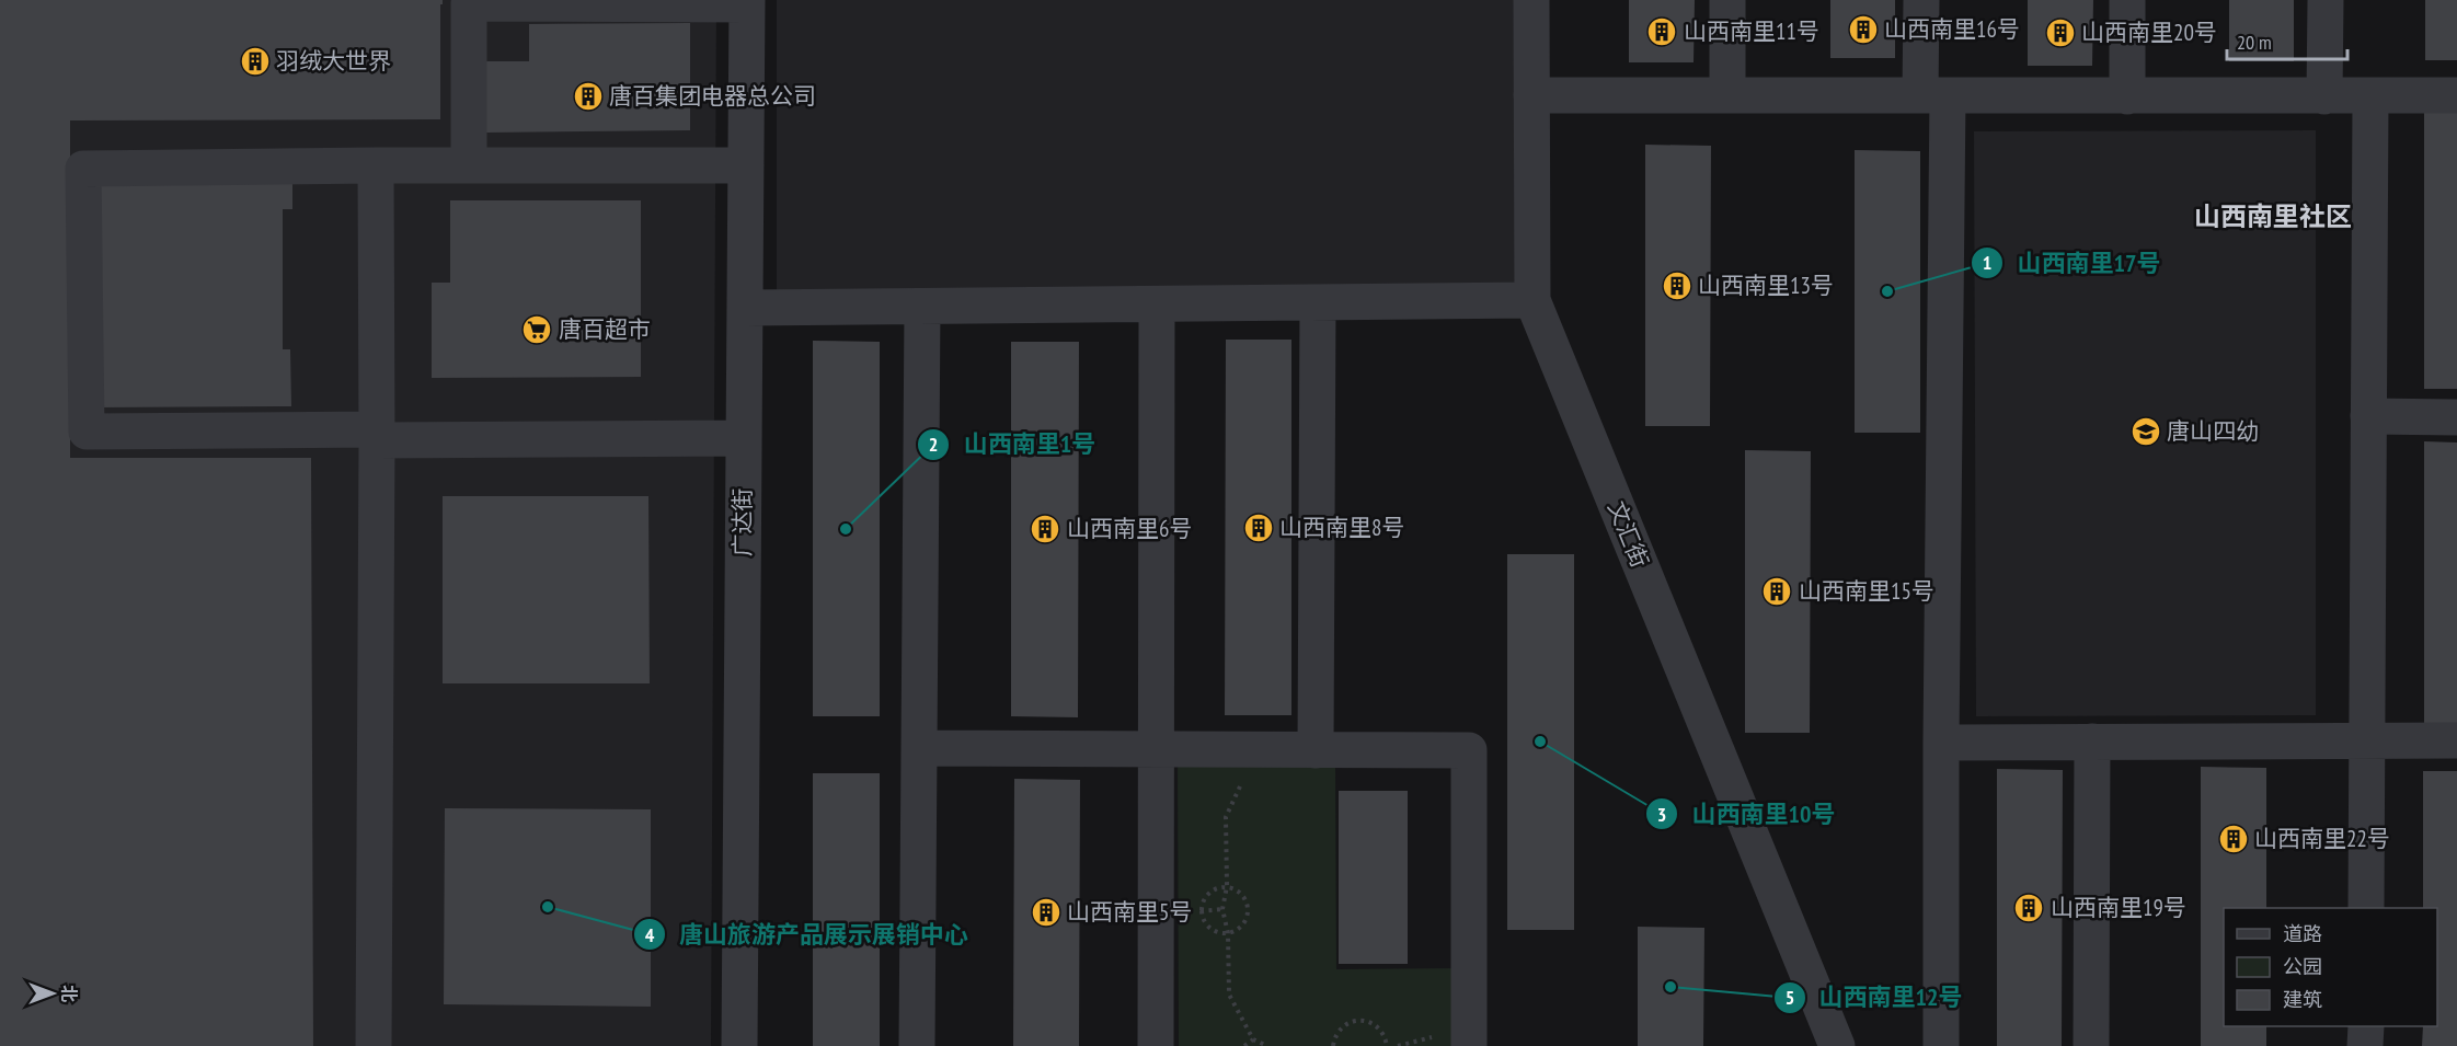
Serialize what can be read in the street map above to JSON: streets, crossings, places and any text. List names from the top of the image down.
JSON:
{
  "streets": {
    "street": ["广达街", "文汇街"]
  },
  "districts": ["山西南里社区"],
  "places": {
    "building": [
      "山西南里16号",
      "山西南里11号",
      "山西南里20号",
      "羽绒大世界",
      "唐百集团电器总公司",
      "山西南里13号",
      "山西南里8号",
      "山西南里6号",
      "山西南里15号",
      "山西南里22号",
      "山西南里19号",
      "山西南里5号"
    ],
    "other": [
      "山西南里17号",
      "山西南里1号",
      "山西南里10号",
      "唐山旅游产品展示展销中心",
      "山西南里12号"
    ],
    "supermarket": ["唐百超市"],
    "school or university": ["唐山四幼"]
  },
  "legend": ["道路", "公园", "建筑"],
  "scale_bar": "20 m",
  "north": "right"
}
